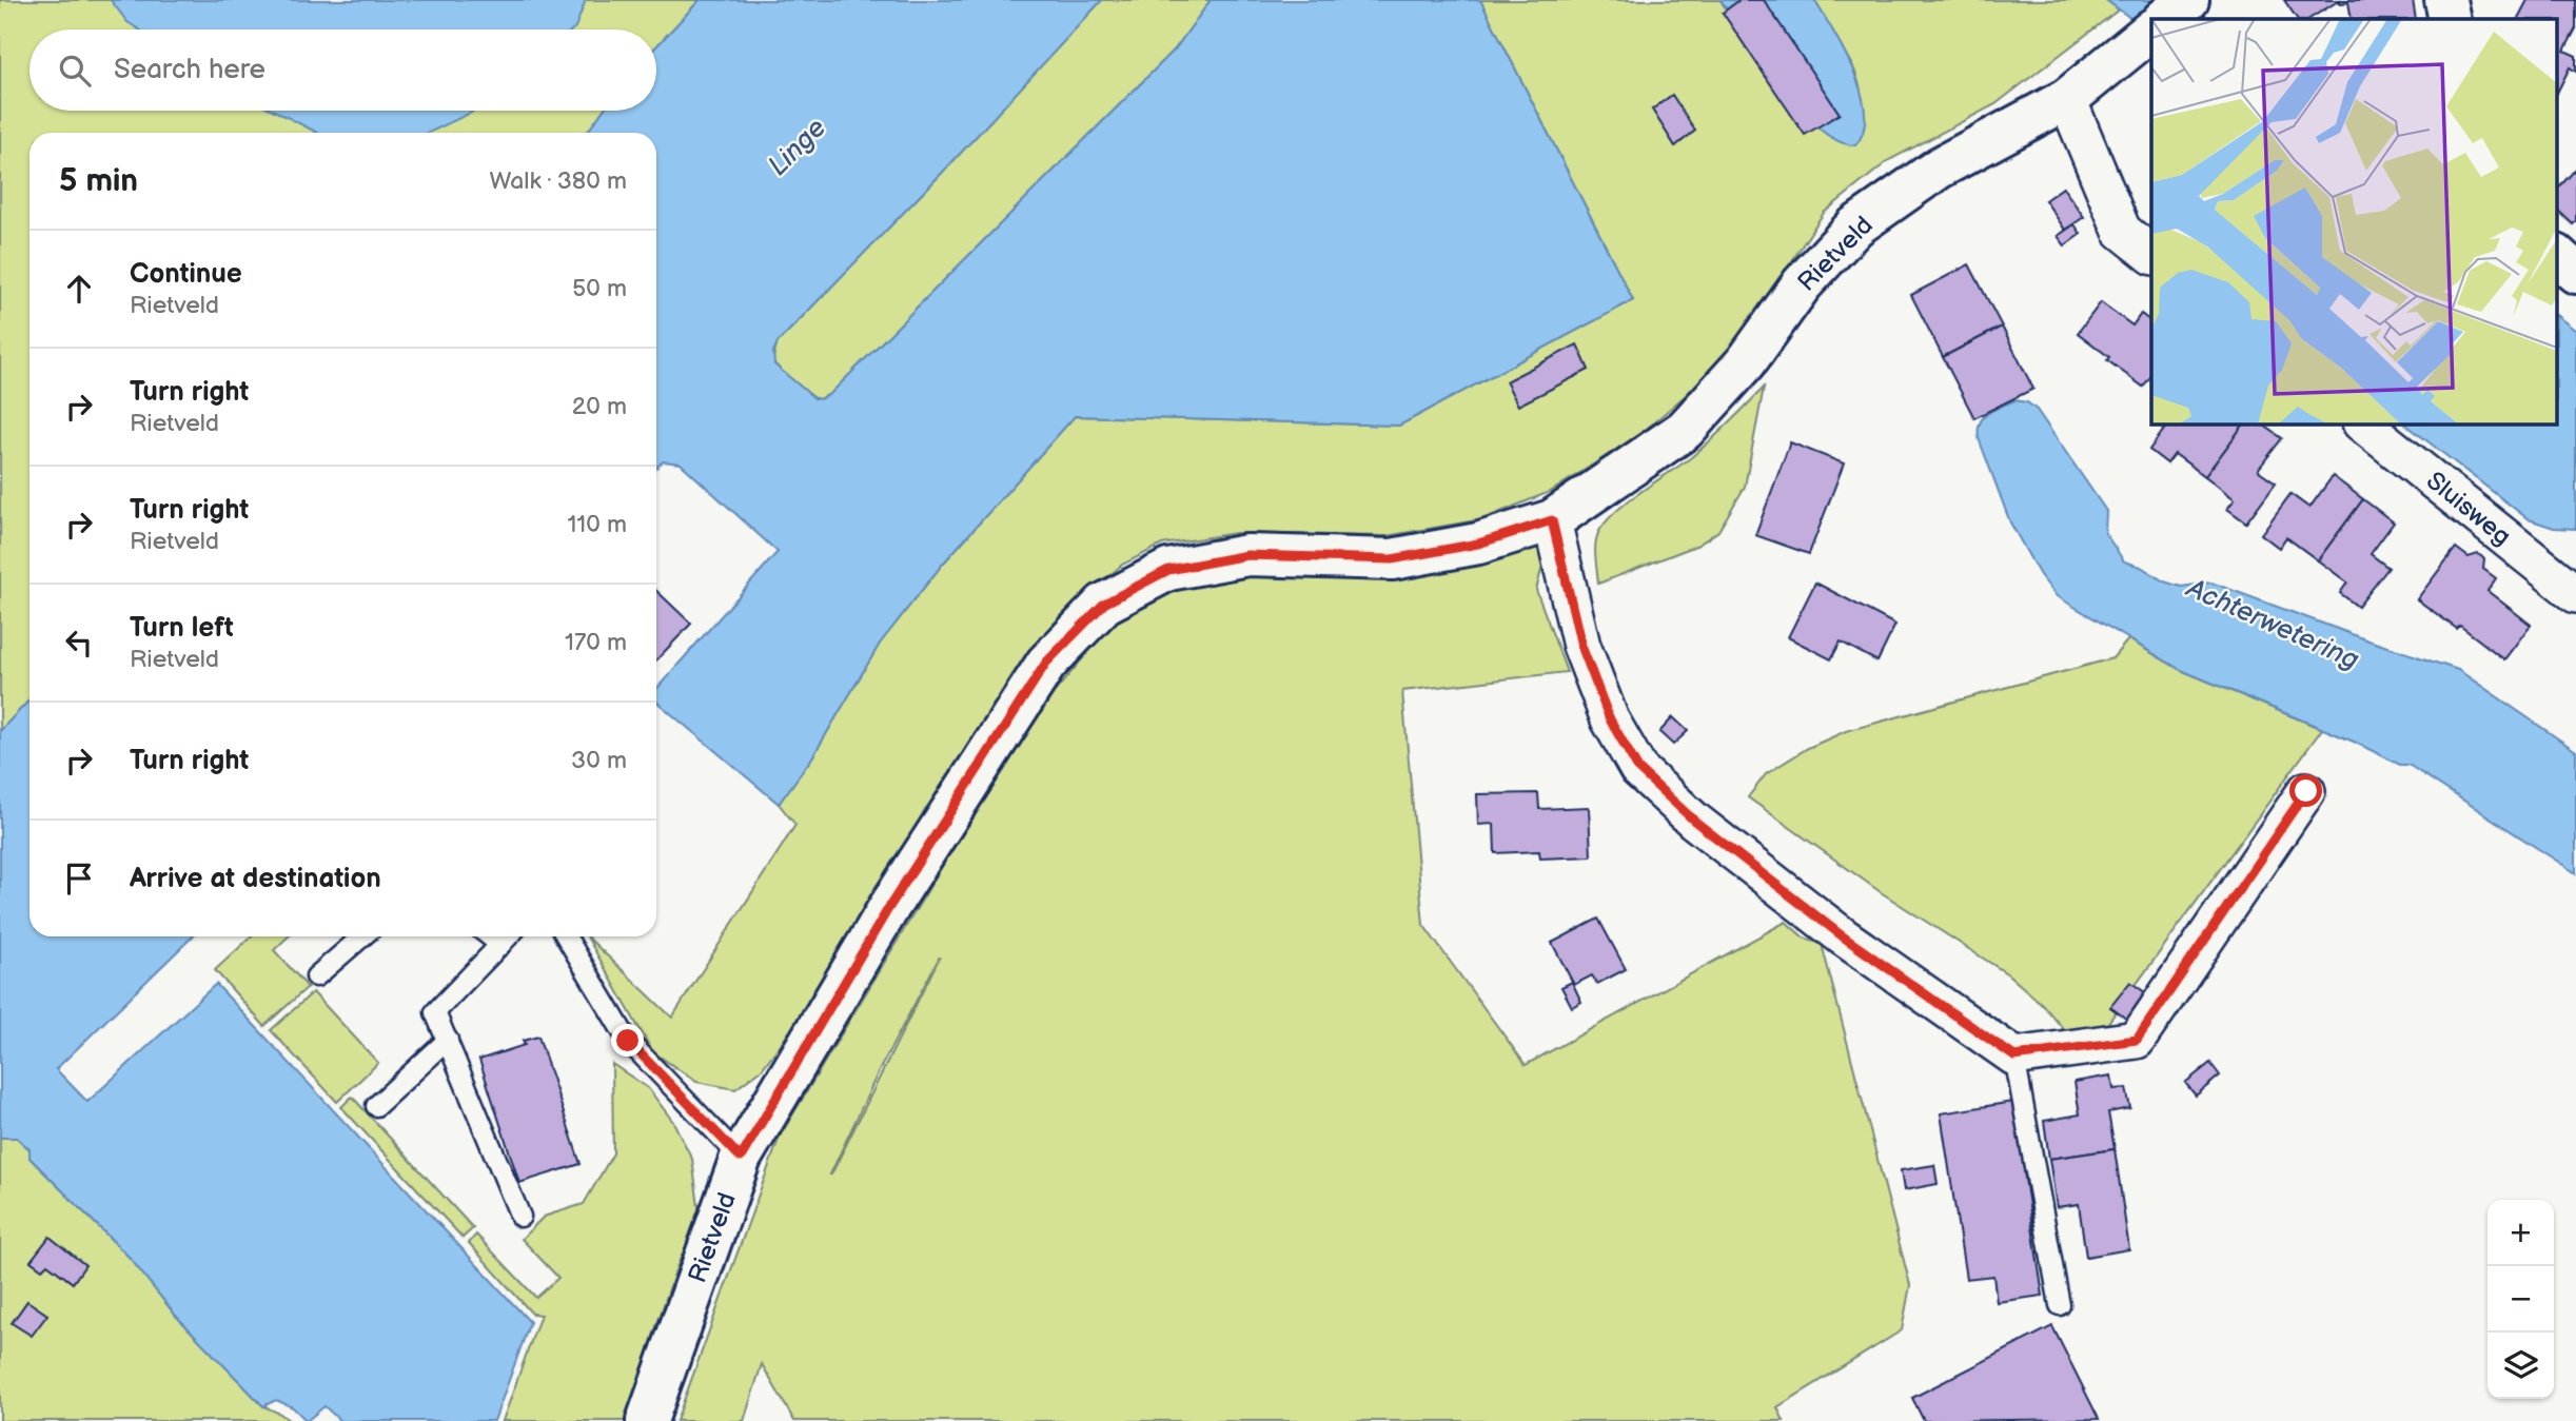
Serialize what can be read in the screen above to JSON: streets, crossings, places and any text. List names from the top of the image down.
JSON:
{
  "streets": {
    "street": ["Rietveld", "Sluisweg"]
  },
  "water": ["Linge", "Achterwetering"],
  "page": {
    "search": "Search here",
    "heading": ["5 min", "Walk · 380 m"],
    "list": [
      ["Continue", "Rietveld", "50 m"],
      ["Turn right", "Rietveld", "20 m"],
      ["Turn right", "Rietveld", "110 m"],
      ["Turn left", "Rietveld", "170 m"],
      ["Turn right", "30 m"],
      "Arrive at destination"
    ],
    "map_buttons": ["+", "−"]
  }
}
